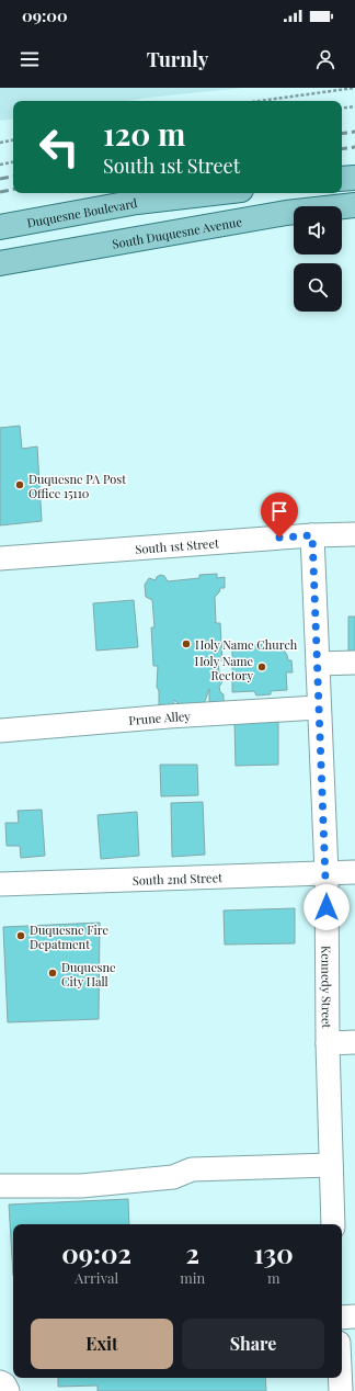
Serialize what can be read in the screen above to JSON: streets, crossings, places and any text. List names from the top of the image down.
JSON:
{
  "streets": {
    "main road": ["Duquesne Boulevard", "South Duquesne Avenue"],
    "street": [
      "South 1st Street",
      "Prune Alley",
      "South 2nd Street",
      "Kennedy Street"
    ]
  },
  "crossings": [
    ["South 1st Street", "Kennedy Street"],
    ["Prune Alley", "Kennedy Street"],
    ["South 2nd Street", "Kennedy Street"]
  ],
  "places": [
    "Duquesne PA Post Office 15110",
    "Holy Name Church",
    "Holy Name Rectory",
    "Duquesne Fire Depatment",
    "Duquesne City Hall"
  ],
  "page": {
    "status": "09:00",
    "header": "Turnly",
    "turn": ["120 m", "South 1st Street"],
    "eta": [
      "09:02",
      "Arrival",
      "2",
      "min",
      "130",
      "m"
    ],
    "buttons": ["Exit", "Share"]
  }
}
